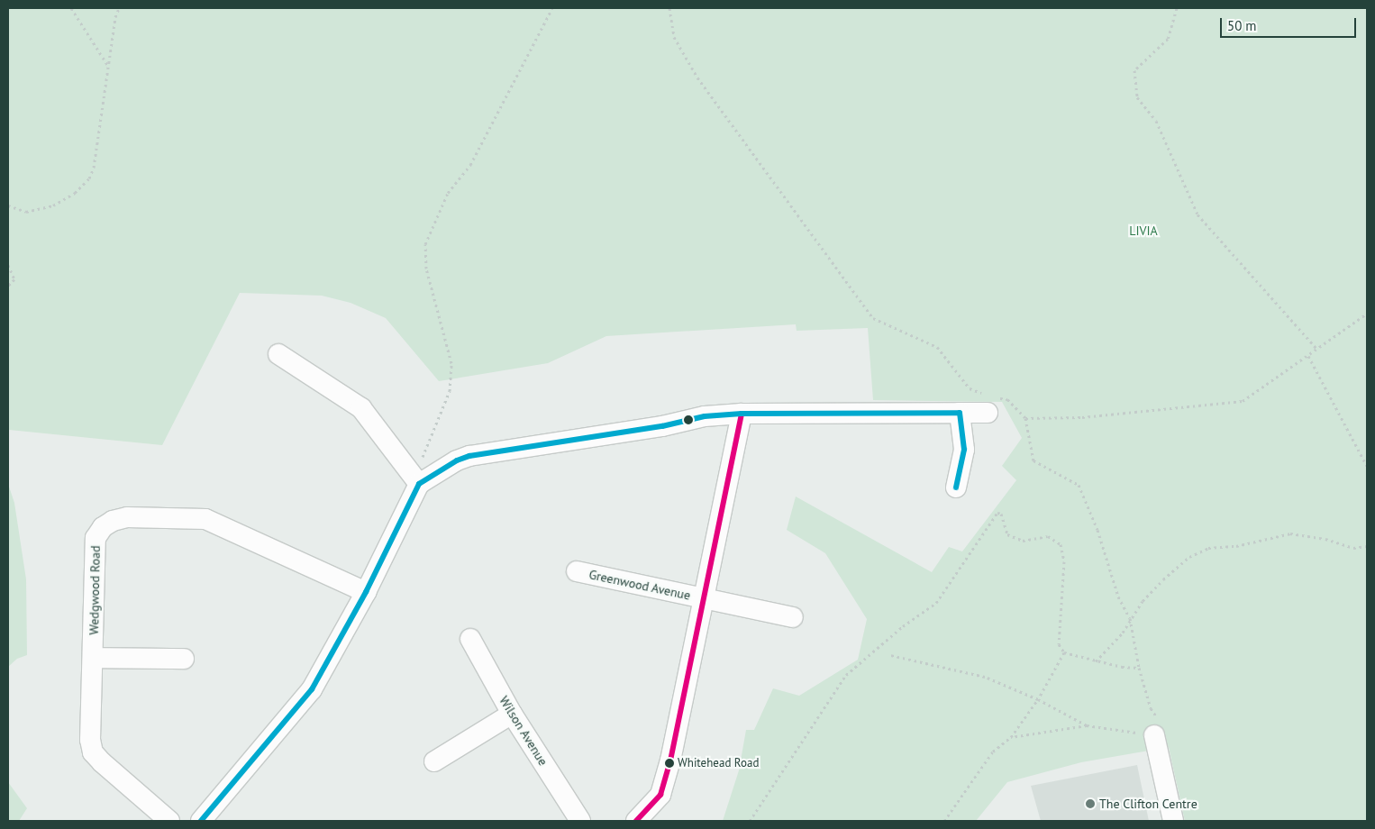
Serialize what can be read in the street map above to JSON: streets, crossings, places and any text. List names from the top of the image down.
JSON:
{
  "streets": {
    "street": ["Greenwood Avenue", "Wedgwood Road", "Wilson Avenue"]
  },
  "parks": ["LIVIA"],
  "places": ["Whitehead Road", "The Clifton Centre"],
  "scale_bar": "50 m"
}
